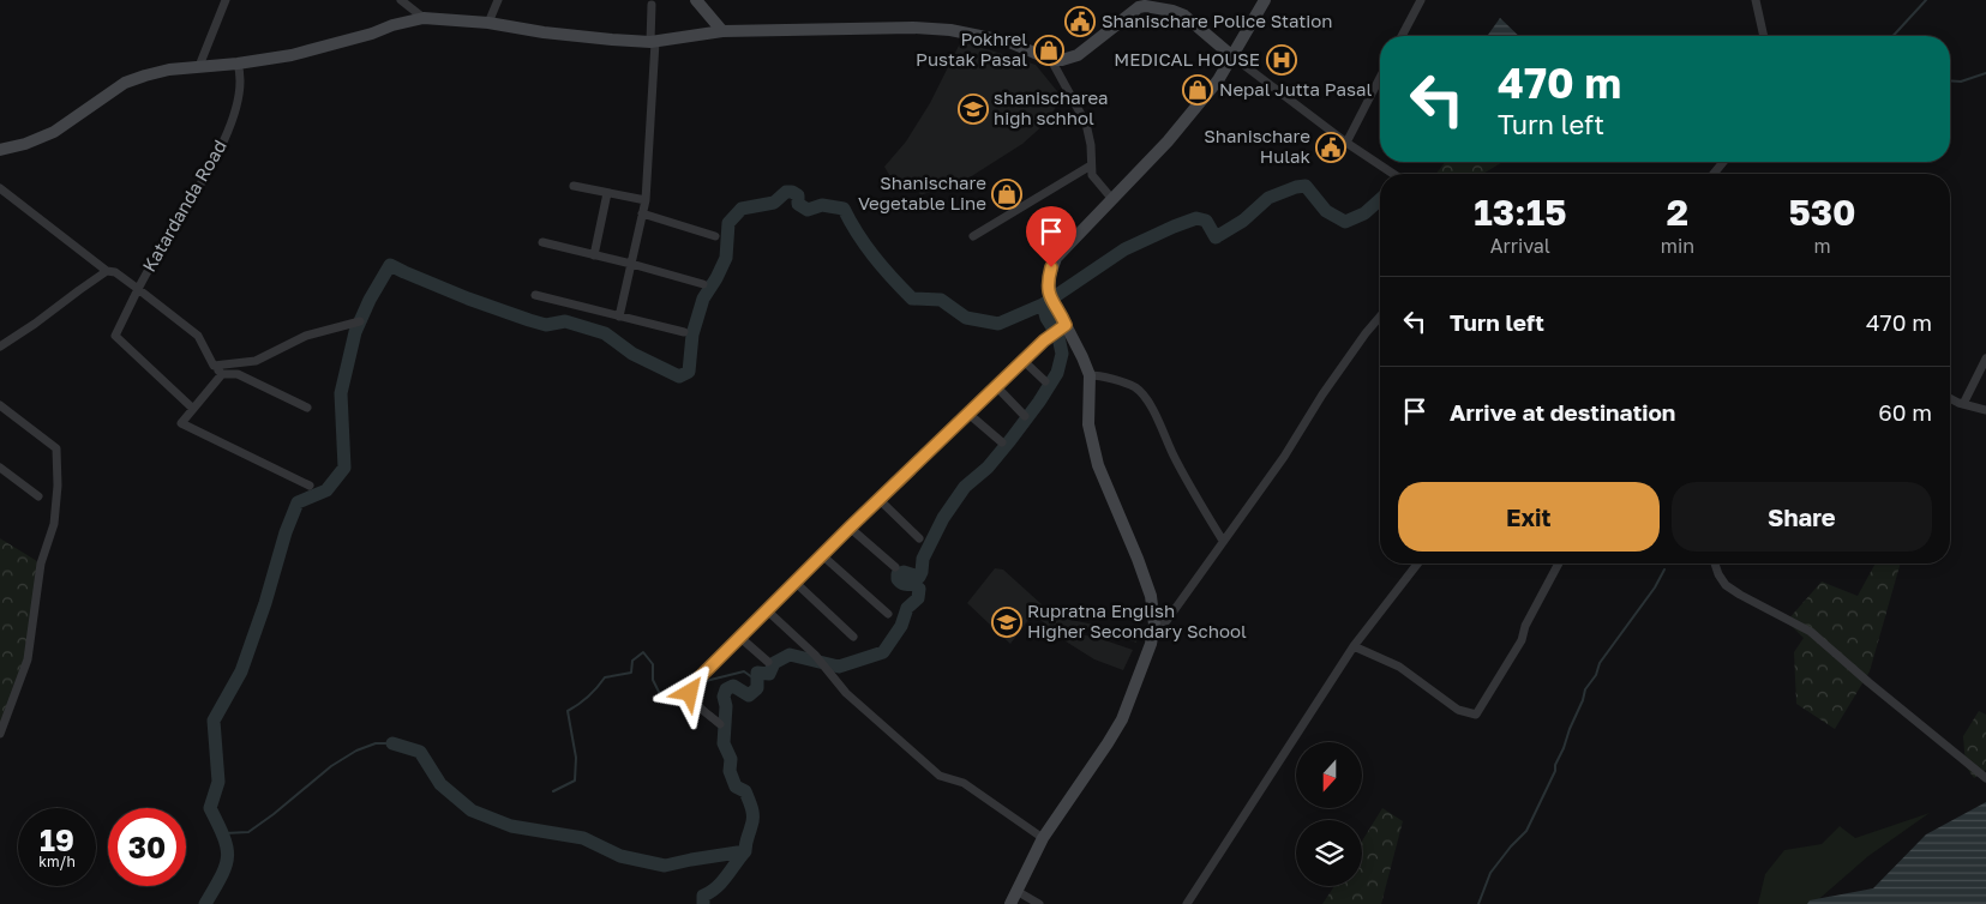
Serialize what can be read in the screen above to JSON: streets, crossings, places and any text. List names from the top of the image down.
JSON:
{
  "streets": {
    "street": ["Katardanda Road"]
  },
  "places": {
    "public building": ["Shanischare Police Station", "Shanischare Hulak"],
    "shop": ["Pokhrel Pustak Pasal", "Nepal Jutta Pasal", "Shanischare Vegetable Line"],
    "hospital": ["MEDICAL HOUSE"],
    "school or university": ["shanischarea high schhol", "Rupratna English Higher Secondary School"]
  },
  "north": "bottom",
  "page": {
    "turn": ["470 m", "Turn left"],
    "eta": [
      "13:15",
      "Arrival",
      "2",
      "min",
      "530",
      "m"
    ],
    "list": [
      {
        "name": "Turn left",
        "value": "470 m"
      },
      {
        "name": "Arrive at destination",
        "value": "60 m"
      }
    ],
    "buttons": ["Exit", "Share"],
    "speed": "19 km/h",
    "limit": "30"
  }
}
